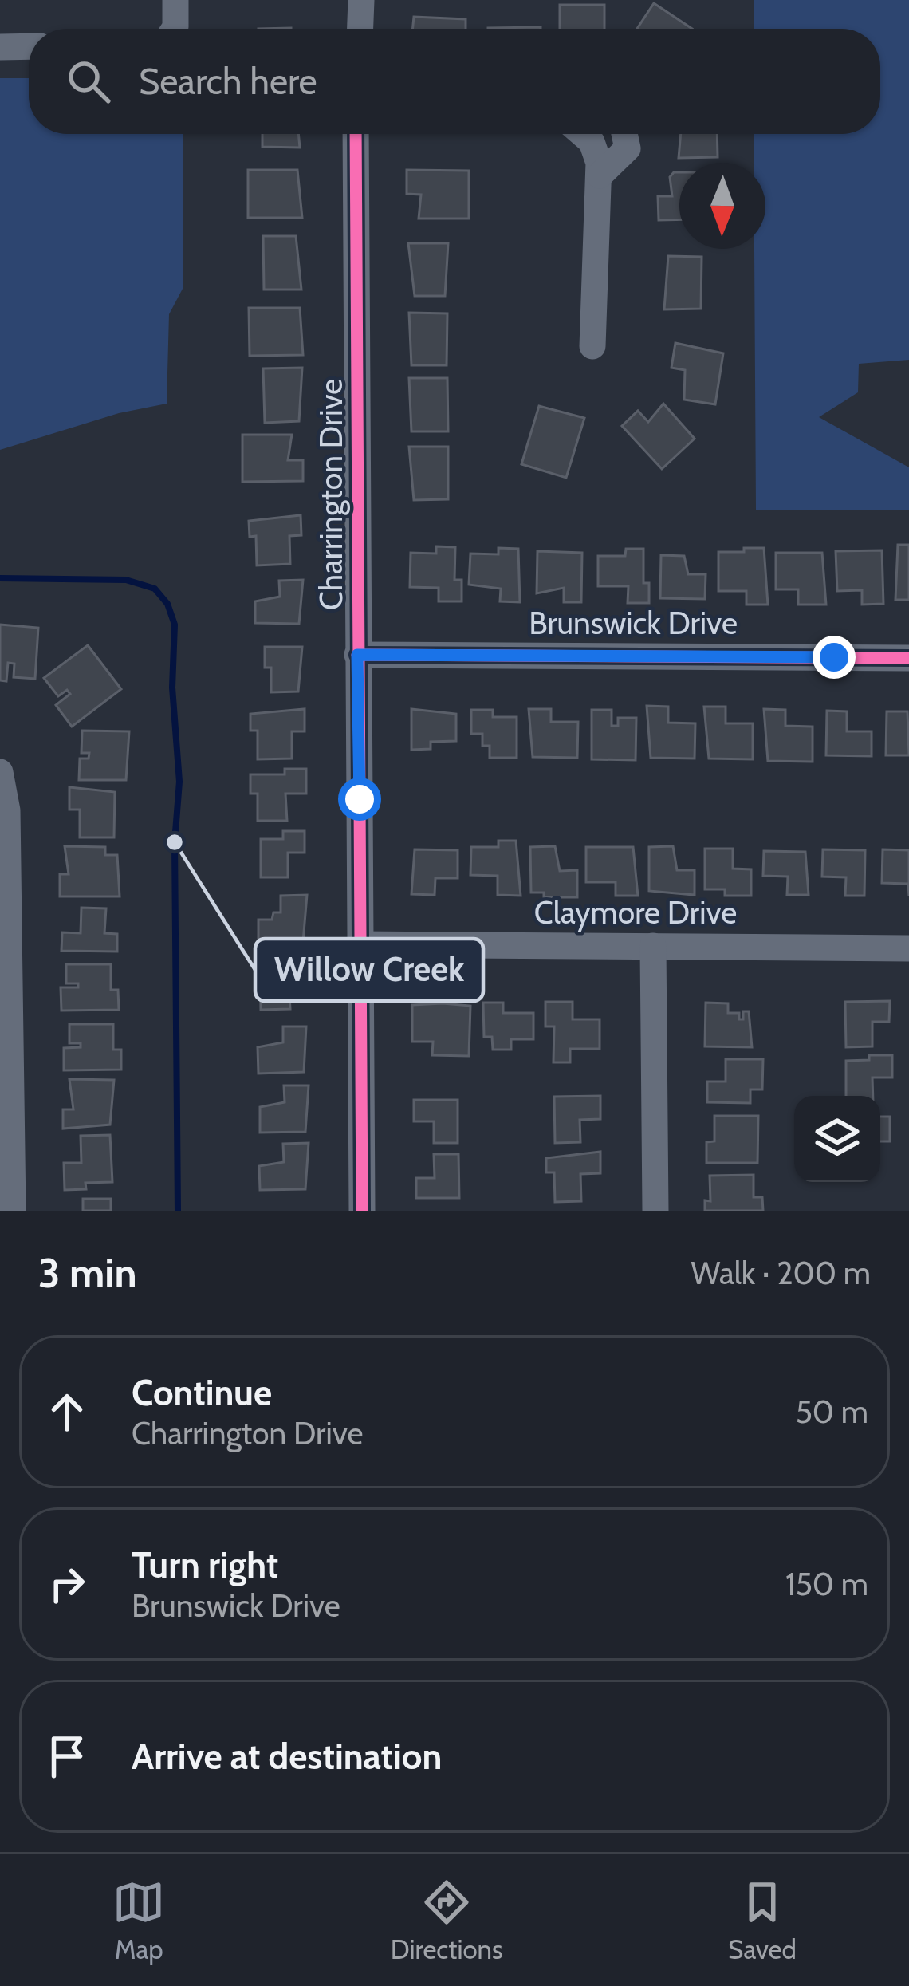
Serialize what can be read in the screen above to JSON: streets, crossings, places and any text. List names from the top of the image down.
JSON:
{
  "streets": {
    "street": ["Charrington Drive", "Brunswick Drive", "Claymore Drive"]
  },
  "crossings": [
    ["Charrington Drive", "Brunswick Drive"],
    ["Charrington Drive", "Claymore Drive"]
  ],
  "places": ["Willow Creek"],
  "north": "bottom",
  "page": {
    "search": "Search here",
    "heading": ["3 min", "Walk · 200 m"],
    "list": [
      ["Continue", "Charrington Drive", "50 m"],
      ["Turn right", "Brunswick Drive", "150 m"],
      "Arrive at destination"
    ],
    "nav": ["Map", "Directions", "Saved"]
  }
}
